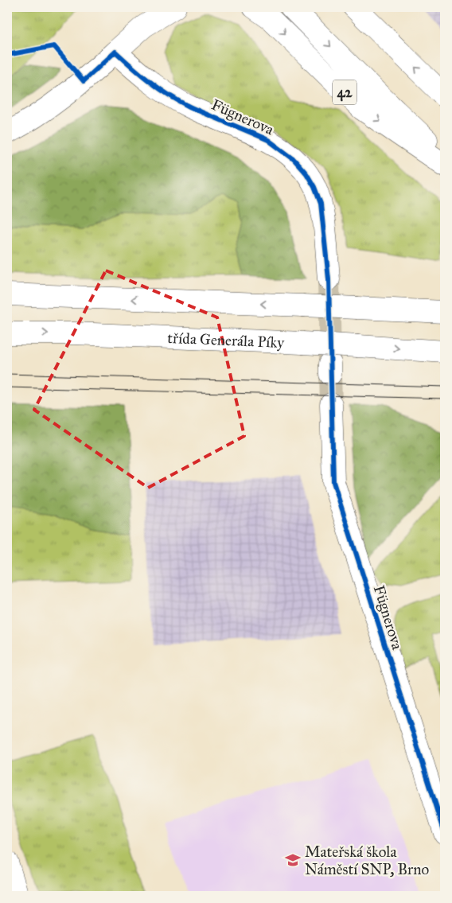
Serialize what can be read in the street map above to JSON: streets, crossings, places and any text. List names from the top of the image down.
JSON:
{
  "streets": {
    "main road": ["42", "Fügnerova", "třída Generála Píky"]
  },
  "places": {
    "school or university": ["Mateřská škola Náměstí SNP, Brno"]
  }
}
